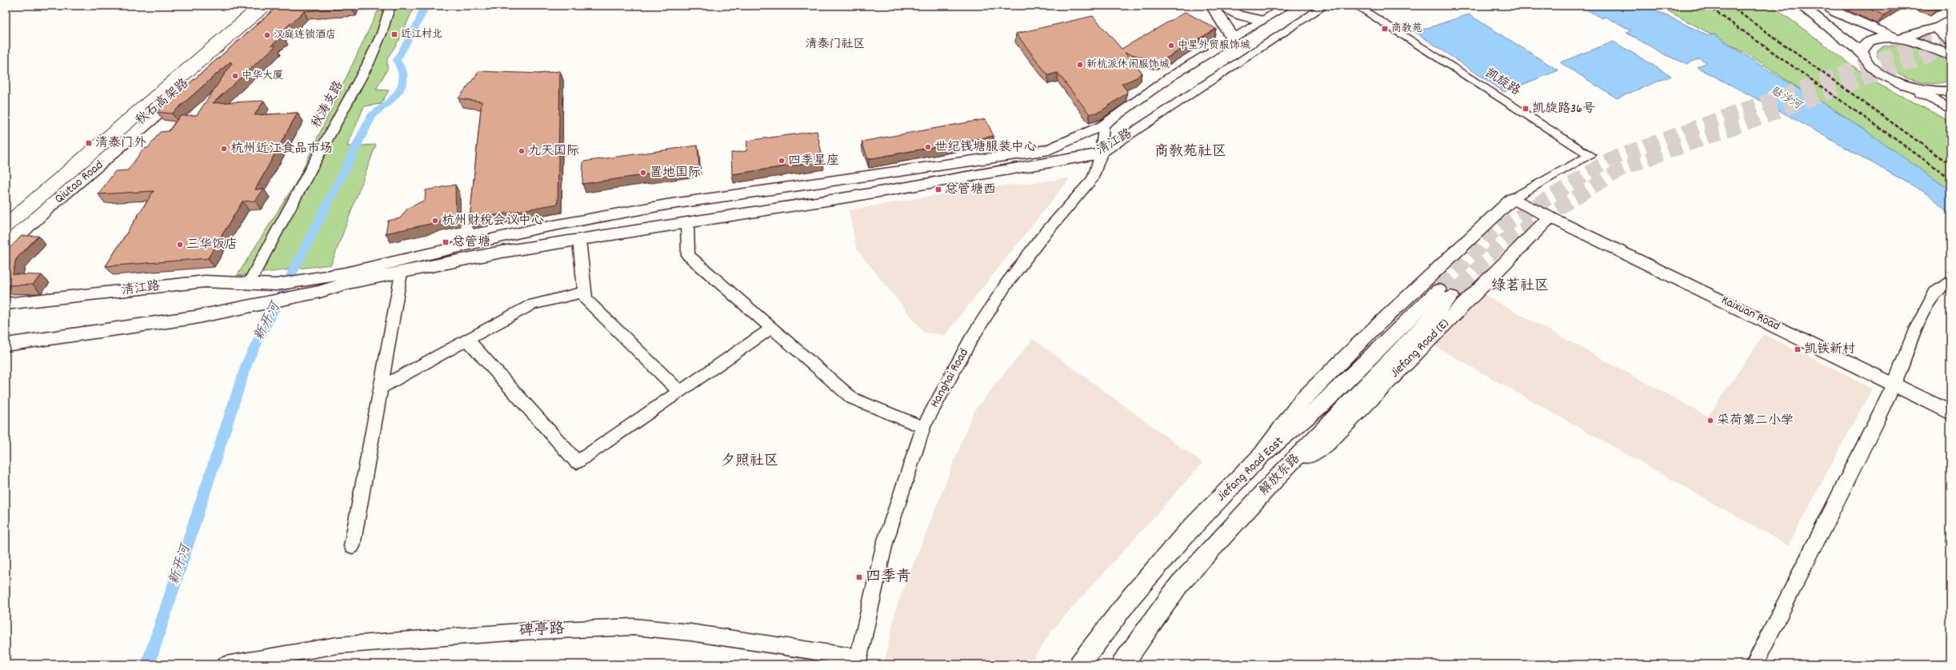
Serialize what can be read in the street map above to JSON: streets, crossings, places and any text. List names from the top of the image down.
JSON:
{
  "streets": {
    "highway": ["秋石高架路"],
    "main road": [
      "清江路",
      "Qiutao Road",
      "Kaixuan Road",
      "Jiefang Road (E)",
      "Jiefang Road East",
      "解放东路"
    ],
    "street": [
      "凯旋路",
      "秋涛支路",
      "Hanghai Road",
      "碑亭路"
    ]
  },
  "crossings": [
    ["凯旋路", "Kaixuan Road"],
    ["秋涛支路", "清江路"],
    ["清江路", "Hanghai Road"],
    ["Kaixuan Road", "Jiefang Road (E)"],
    ["Jiefang Road (E)", "解放东路"],
    ["Hanghai Road", "碑亭路"],
    ["Jiefang Road East", "解放东路"]
  ],
  "districts": [
    "清泰门社区",
    "商教苑社区",
    "绿茗社区",
    "夕照社区"
  ],
  "water": ["贴沙河", "新开河"],
  "places": {
    "transit": [
      "商教苑",
      "近江村北",
      "凯旋路36号",
      "清泰门外",
      "总管塘西",
      "总管塘",
      "凯铁新村",
      "四季青"
    ],
    "other": [
      "汉庭连锁酒店",
      "中星外贸服饰城",
      "新杭派休闲服饰城",
      "中华大厦",
      "世纪钱塘服装中心",
      "杭州近江食品市场",
      "九天国际",
      "四季星座",
      "置地国际",
      "杭州财税会议中心",
      "三华饭店",
      "采荷第二小学"
    ]
  }
}
